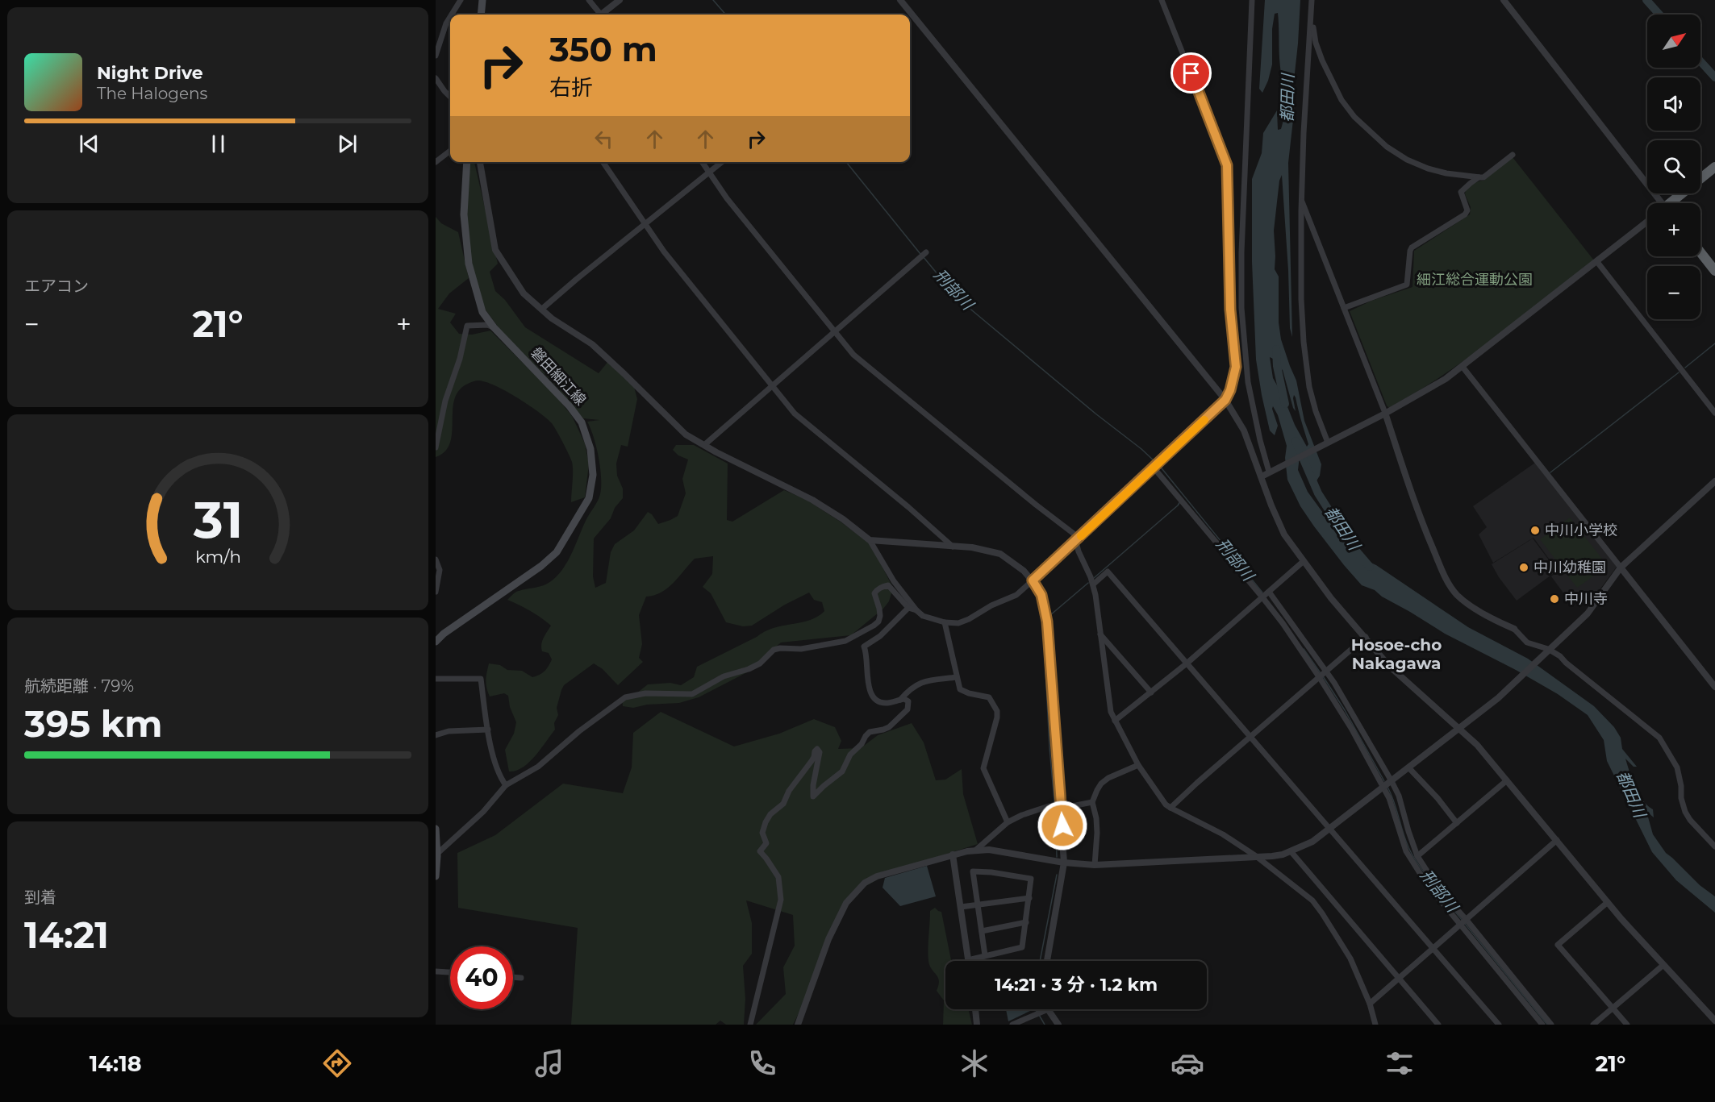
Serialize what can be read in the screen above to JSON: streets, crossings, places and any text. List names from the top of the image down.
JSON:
{
  "streets": {
    "main road": ["磐田細江線"]
  },
  "districts": ["Hosoe-cho Nakagawa"],
  "water": ["都田川", "刑部川"],
  "parks": ["細江総合運動公園"],
  "places": ["中川小学校", "中川幼稚園", "中川寺"],
  "north": "top right",
  "page": {
    "map_buttons": ["+", "−"],
    "turn": ["350 m", "右折"],
    "song": ["Night Drive", "The Halogens"],
    "tile": [
      "エアコン",
      ["航続距離 · 79%", "395 km"],
      ["到着", "14:21"]
    ],
    "heat": ["−", "21°", "+"],
    "limit": "40",
    "trip": "14:21 · 3 分 · 1.2 km",
    "tabs": ["14:18", "21°"],
    "gauge": ["31", "km/h"]
  }
}
